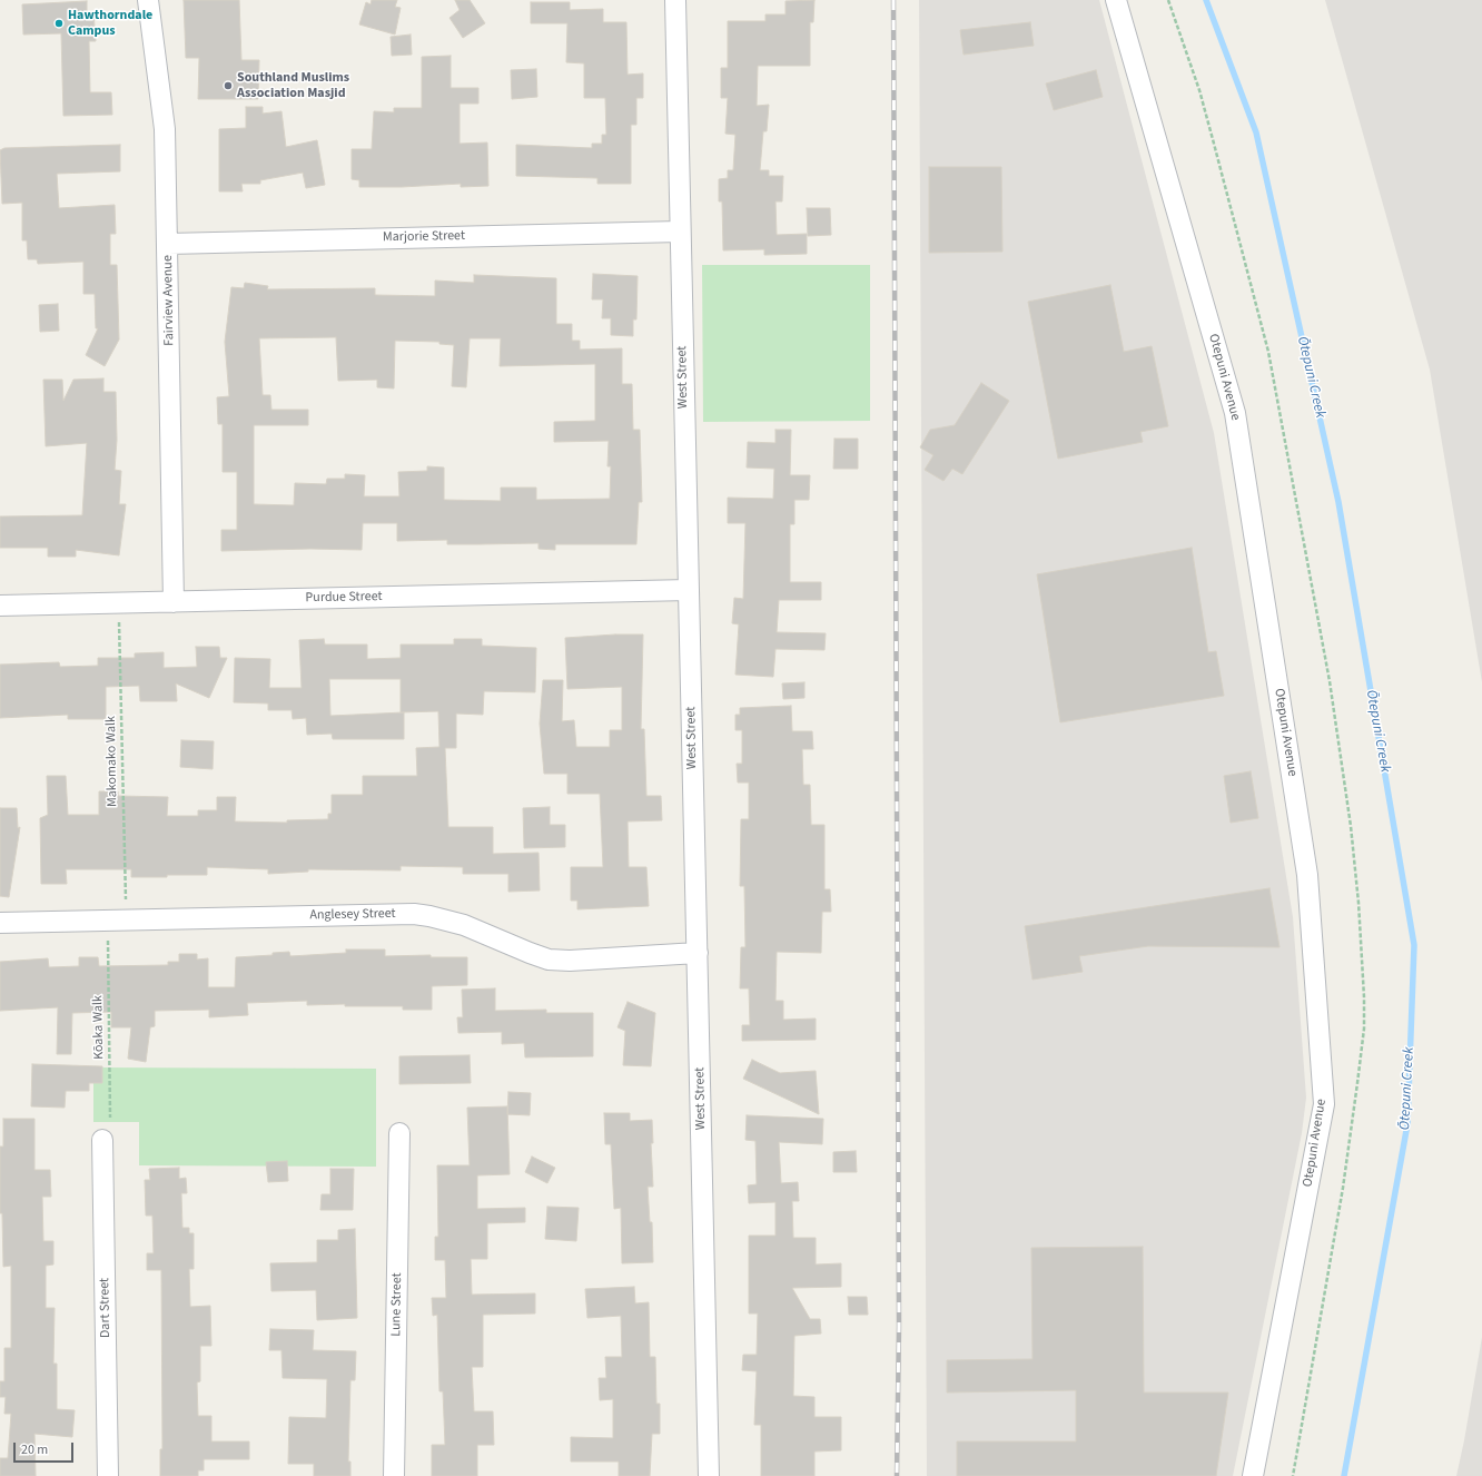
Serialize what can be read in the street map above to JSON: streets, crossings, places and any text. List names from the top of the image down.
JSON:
{
  "streets": {
    "street": [
      "Marjorie Street",
      "Fairview Avenue",
      "West Street",
      "Otepuni Avenue",
      "Purdue Street",
      "Anglesey Street",
      "Lune Street",
      "Dart Street"
    ],
    "path": ["Makomako Walk", "Kōaka Walk"]
  },
  "crossings": [
    ["Marjorie Street", "Fairview Avenue"],
    ["Marjorie Street", "West Street"],
    ["Fairview Avenue", "Purdue Street"],
    ["West Street", "Purdue Street"],
    ["West Street", "Anglesey Street"]
  ],
  "water": ["Ōtepuni Creek"],
  "places": ["Hawthorndale Campus", "Southland Muslims Association Masjid"],
  "scale_bar": "20 m"
}
